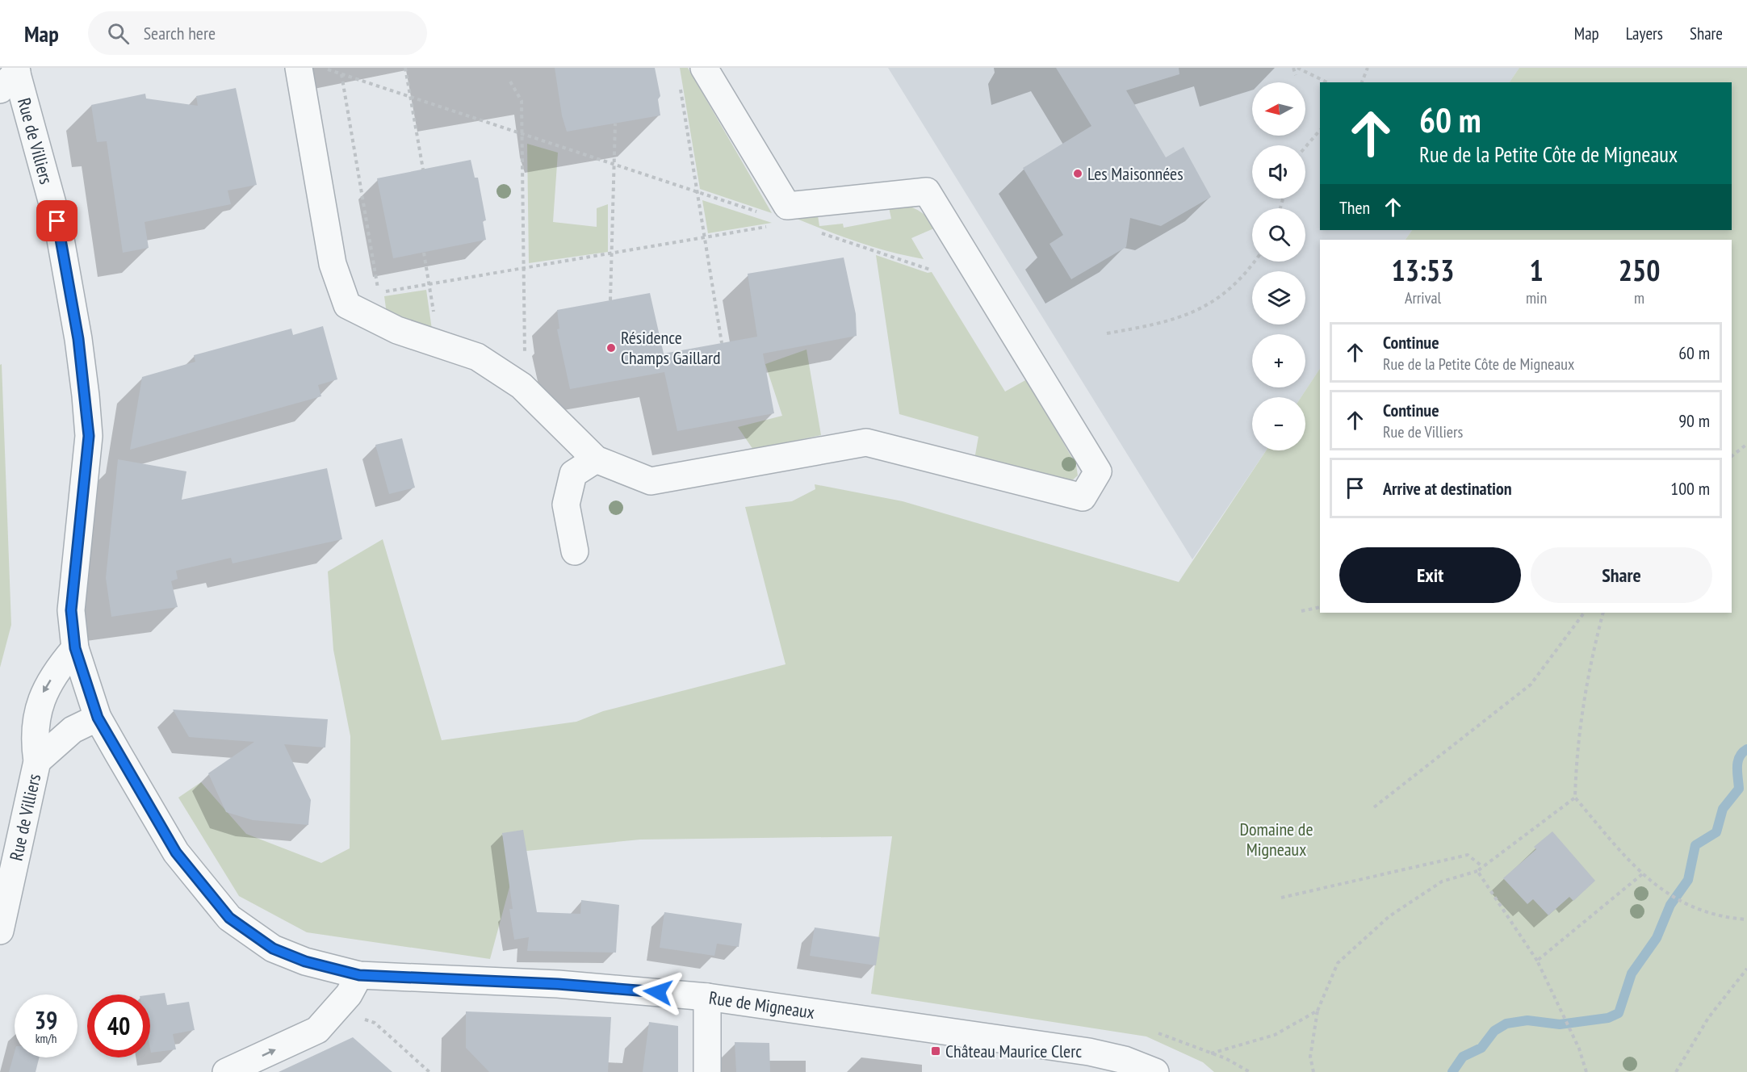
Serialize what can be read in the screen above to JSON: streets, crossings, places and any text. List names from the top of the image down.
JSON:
{
  "streets": {
    "street": ["Rue de Villiers", "Rue de Migneaux"]
  },
  "crossings": [
    ["Rue de Villiers", "Rue de Migneaux"]
  ],
  "parks": ["Domaine de Migneaux"],
  "places": {
    "other": ["Les Maisonnées", "Résidence Champs Gaillard"],
    "transit": ["Château Maurice Clerc"]
  },
  "north": "left",
  "page": {
    "header": "Map",
    "search": "Search here",
    "nav": ["Map", "Layers", "Share"],
    "map_buttons": ["+", "−"],
    "turn": ["60 m", "Rue de la Petite Côte de Migneaux"],
    "then": "Then",
    "eta": [
      "13:53",
      "Arrival",
      "1",
      "min",
      "250",
      "m"
    ],
    "list": [
      {
        "name": "Continue",
        "note": "Rue de la Petite Côte de Migneaux",
        "value": "60 m"
      },
      {
        "name": "Continue",
        "note": "Rue de Villiers",
        "value": "90 m"
      },
      {
        "name": "Arrive at destination",
        "value": "100 m"
      }
    ],
    "buttons": ["Exit", "Share"],
    "speed": "39 km/h",
    "limit": "40"
  }
}
